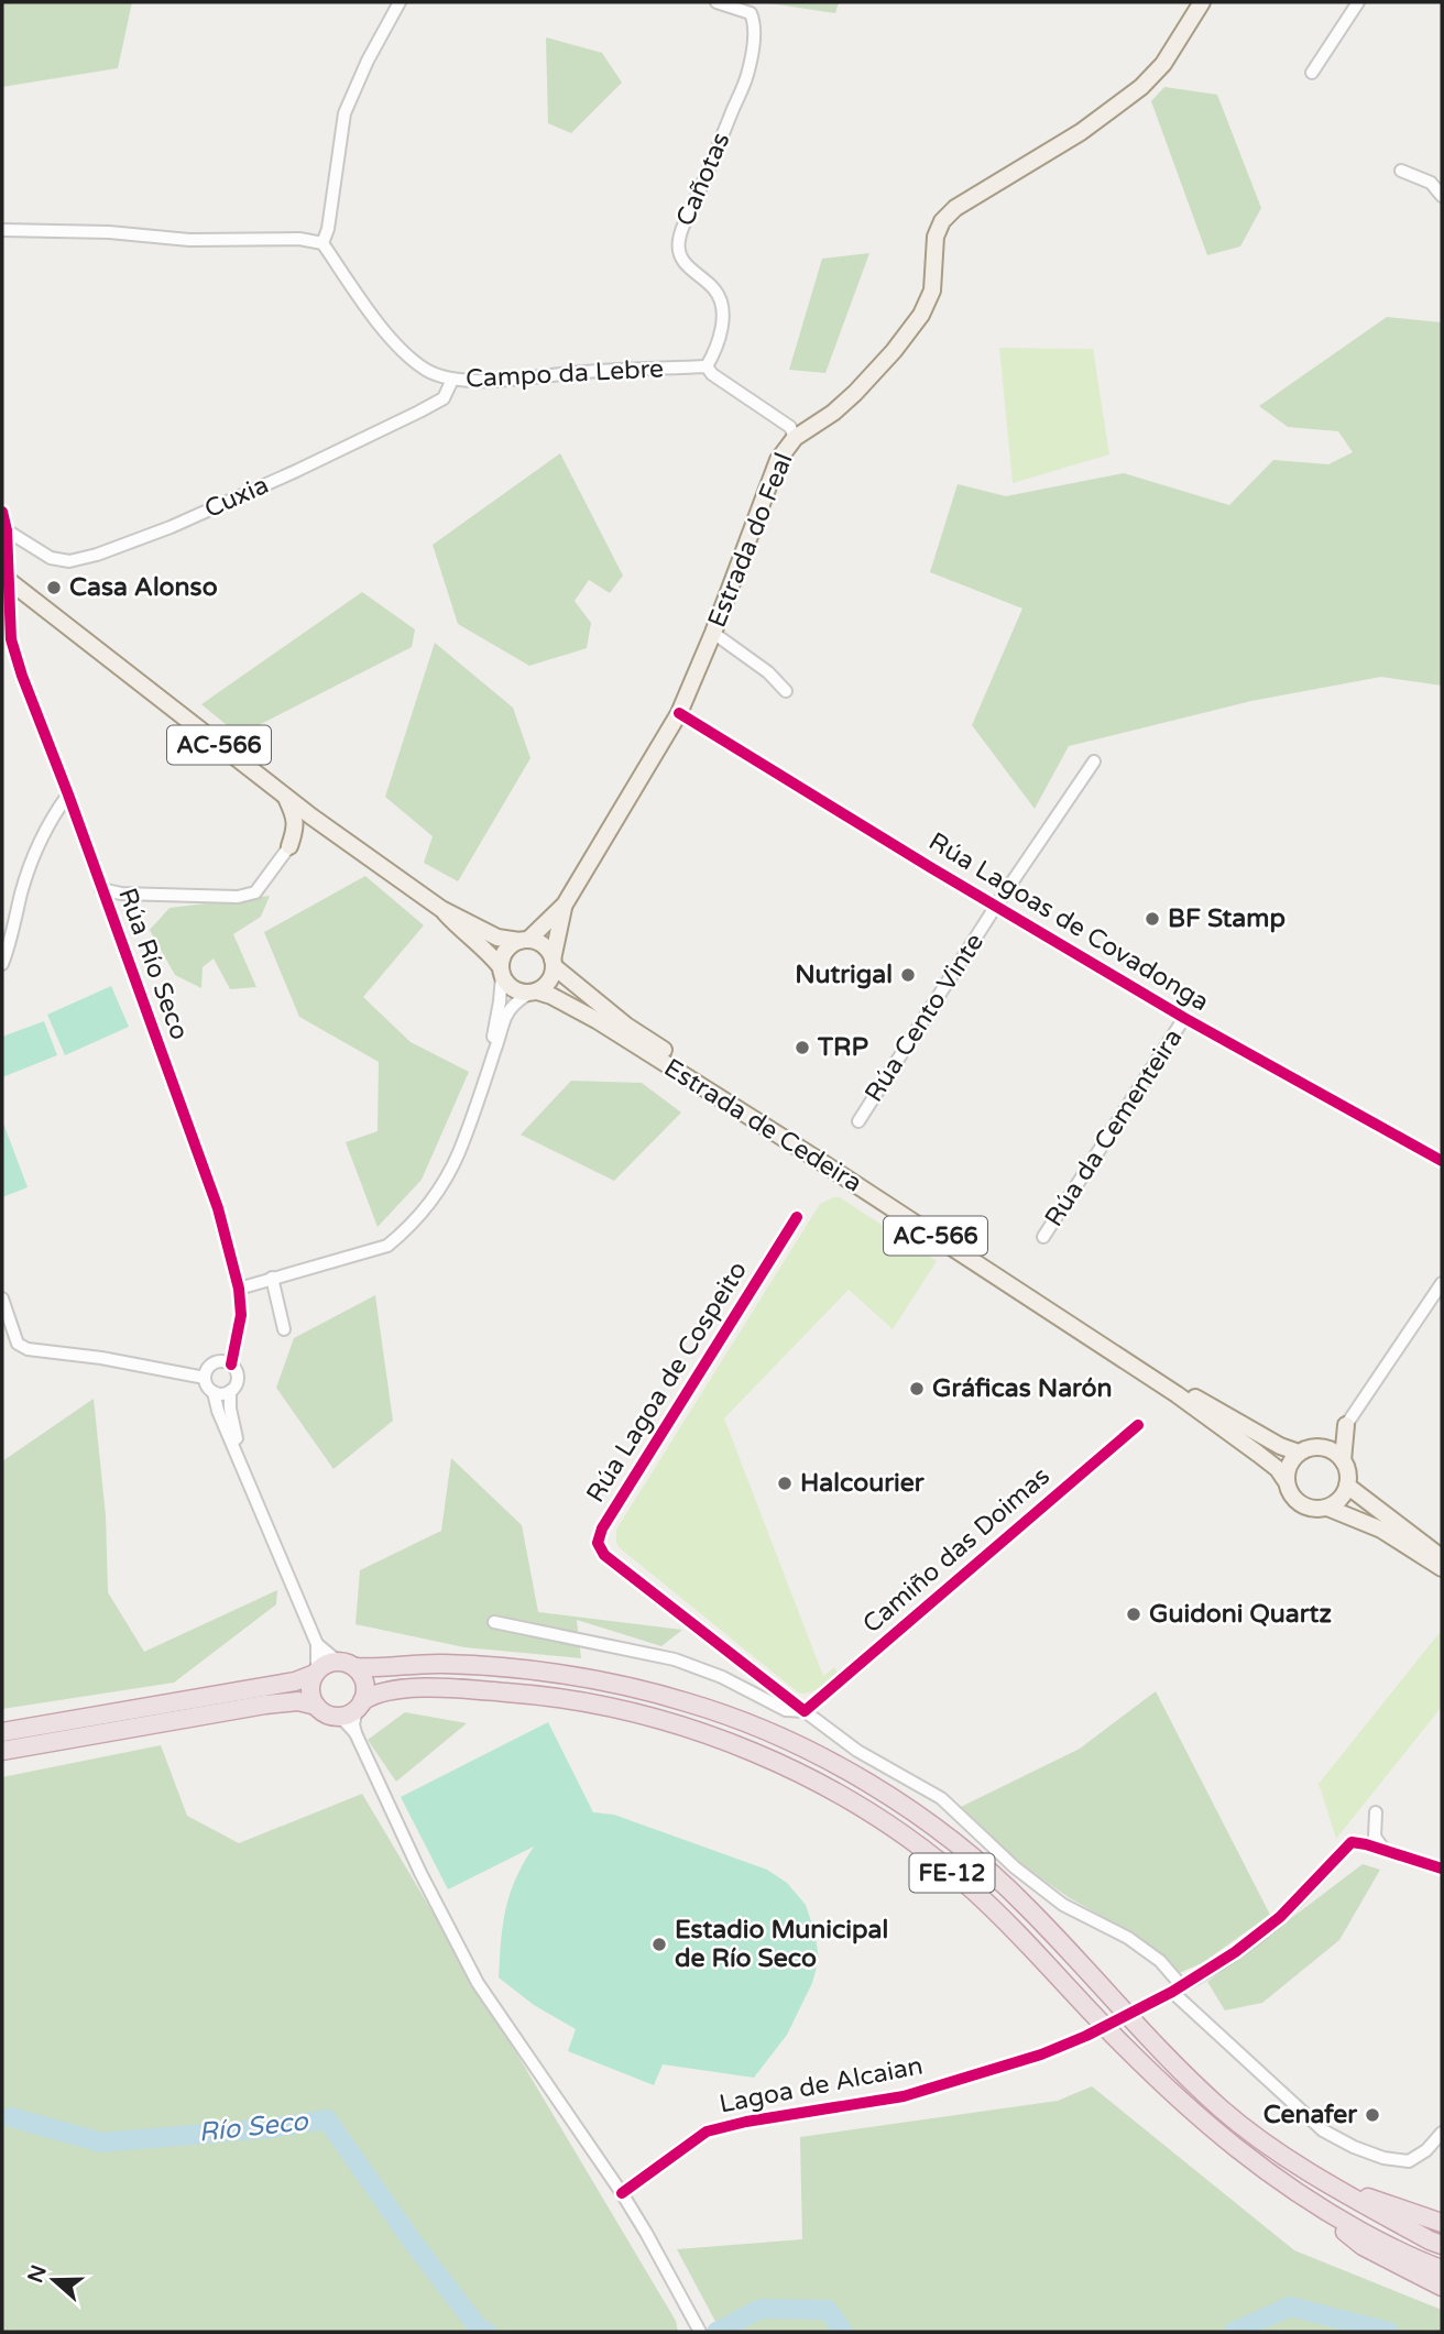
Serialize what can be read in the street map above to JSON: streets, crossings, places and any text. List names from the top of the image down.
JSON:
{
  "streets": {
    "highway": ["FE-12"],
    "main road": ["Estrada do Feal", "AC-566", "Estrada de Cedeira"],
    "street": [
      "Cañotas",
      "Campo da Lebre",
      "Cuxia",
      "Rúa Lagoas de Covadonga",
      "Rúa Río Seco",
      "Rúa Cento Vinte",
      "Rúa da Cementeira",
      "Rúa Lagoa de Cospeito",
      "Camiño das Doimas",
      "Lagoa de Alcaian"
    ]
  },
  "crossings": [
    ["Cañotas", "Campo da Lebre"],
    ["Campo da Lebre", "Cuxia"],
    ["Cuxia", "Rúa Río Seco"],
    ["Estrada do Feal", "AC-566"],
    ["Estrada do Feal", "Rúa Lagoas de Covadonga"],
    ["Estrada do Feal", "Estrada de Cedeira"],
    ["AC-566", "Rúa Río Seco"],
    ["AC-566", "Estrada de Cedeira"],
    ["Rúa Lagoas de Covadonga", "Rúa Cento Vinte"],
    ["Rúa Lagoas de Covadonga", "Rúa da Cementeira"],
    ["Rúa Lagoa de Cospeito", "Camiño das Doimas"]
  ],
  "water": ["Río Seco"],
  "places": [
    "Casa Alonso",
    "BF Stamp",
    "Nutrigal",
    "TRP",
    "Gráficas Narón",
    "Halcourier",
    "Guidoni Quartz",
    "Estadio Municipal de Río Seco",
    "Cenafer"
  ],
  "north": "left"
}
